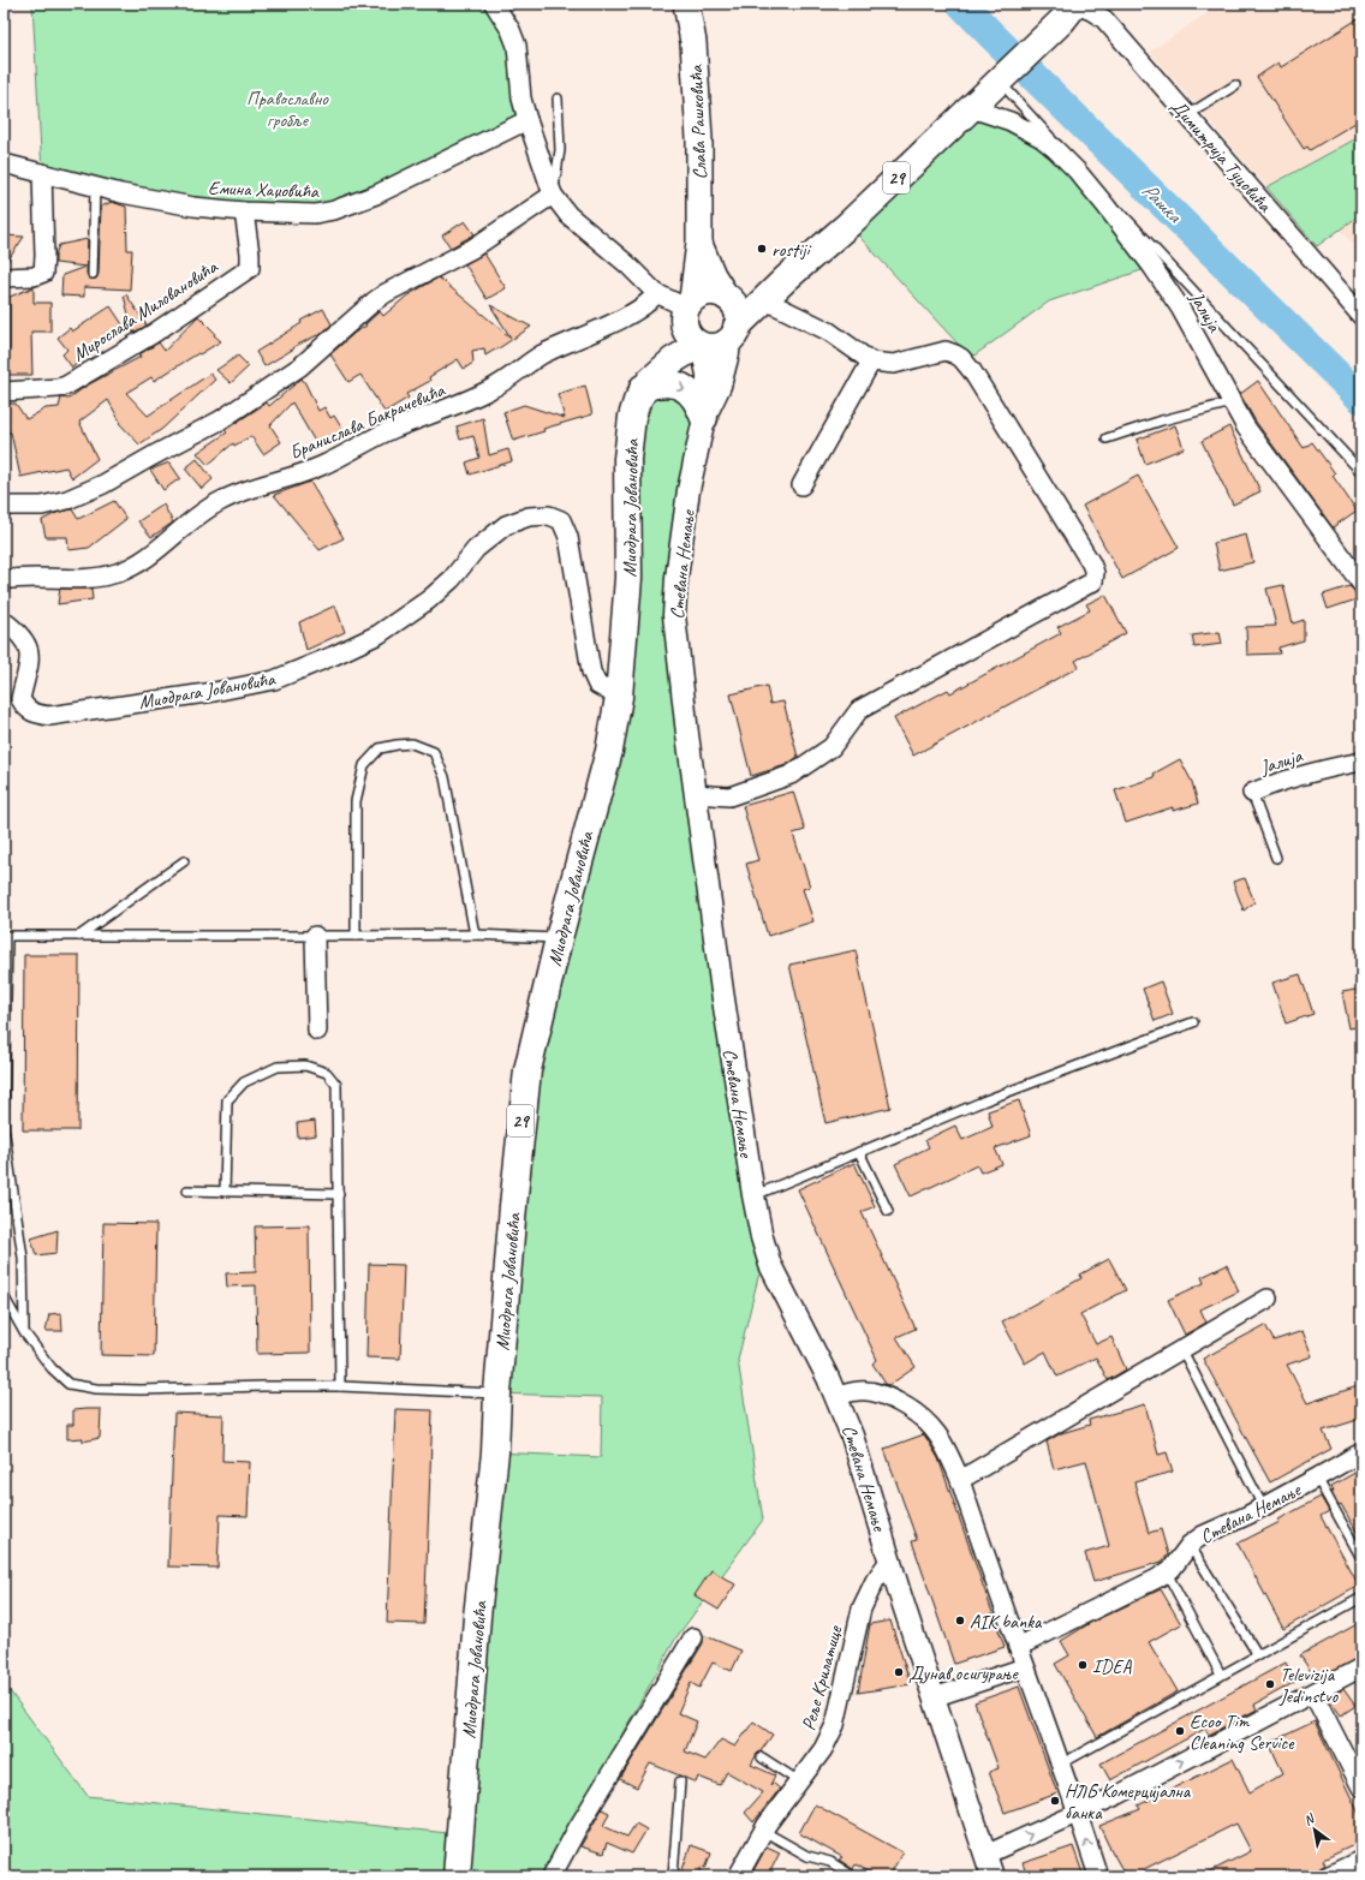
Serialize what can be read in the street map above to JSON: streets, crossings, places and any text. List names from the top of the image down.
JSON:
{
  "streets": {
    "main road": ["Слава Рашковића", "29", "Миодрага Јовановића"],
    "street": [
      "Димитрија Туцовића",
      "Емина Хаџовића",
      "Мирослава Миловановића",
      "Јалија",
      "Бранислава Бакрачевића",
      "Стевана Немање",
      "Реље Крилатице"
    ]
  },
  "crossings": [
    ["Димитрија Туцовића", "29"],
    ["29", "Јалија"],
    ["29", "Миодрага Јовановића"],
    ["29", "Стевана Немање"],
    ["Емина Хаџовића", "Мирослава Миловановића"],
    ["Миодрага Јовановића", "Стевана Немање"],
    ["Стевана Немање", "Реље Крилатице"]
  ],
  "water": ["Рашка"],
  "parks": ["Православно гробље"],
  "places": [
    "rostiji",
    "AIK banka",
    "IDEA",
    "Дунав осигурање",
    "Televizija Jedinstvo",
    "Ecoo Tim Cleaning Service",
    "НЛБ Комерцијална банка"
  ],
  "north": "top left"
}
